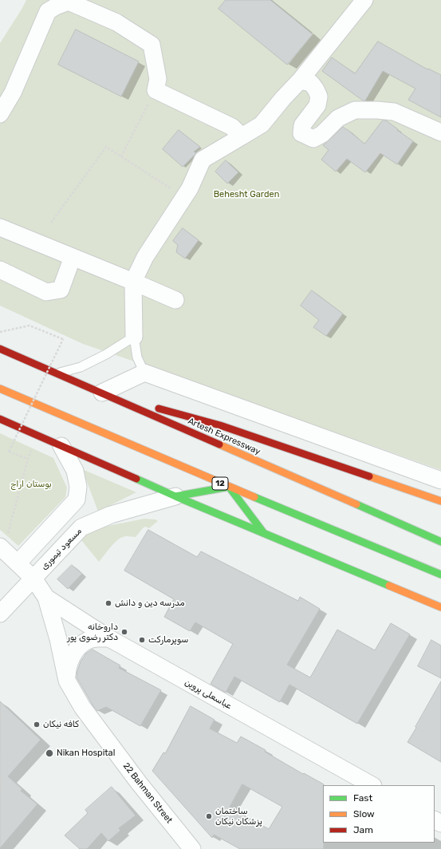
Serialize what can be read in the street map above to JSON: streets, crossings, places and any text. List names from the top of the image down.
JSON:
{
  "streets": {
    "highway": ["Artesh Expressway", "12"],
    "street": ["مسعود تیموری", "عباسعلی پروین", "22 Bahman Street"]
  },
  "crossings": [
    ["عباسعلی پروین", "22 Bahman Street"]
  ],
  "parks": ["Behesht Garden", "بوستان اراج"],
  "places": [
    "مدرسه دین و دانش",
    "داروخانه دکتر رضوی پور",
    "سوپرمارکت",
    "کافه نیکان",
    "Nikan Hospital",
    "ساختمان پزشکان نیکان"
  ],
  "legend": ["Fast", "Slow", "Jam"]
}
